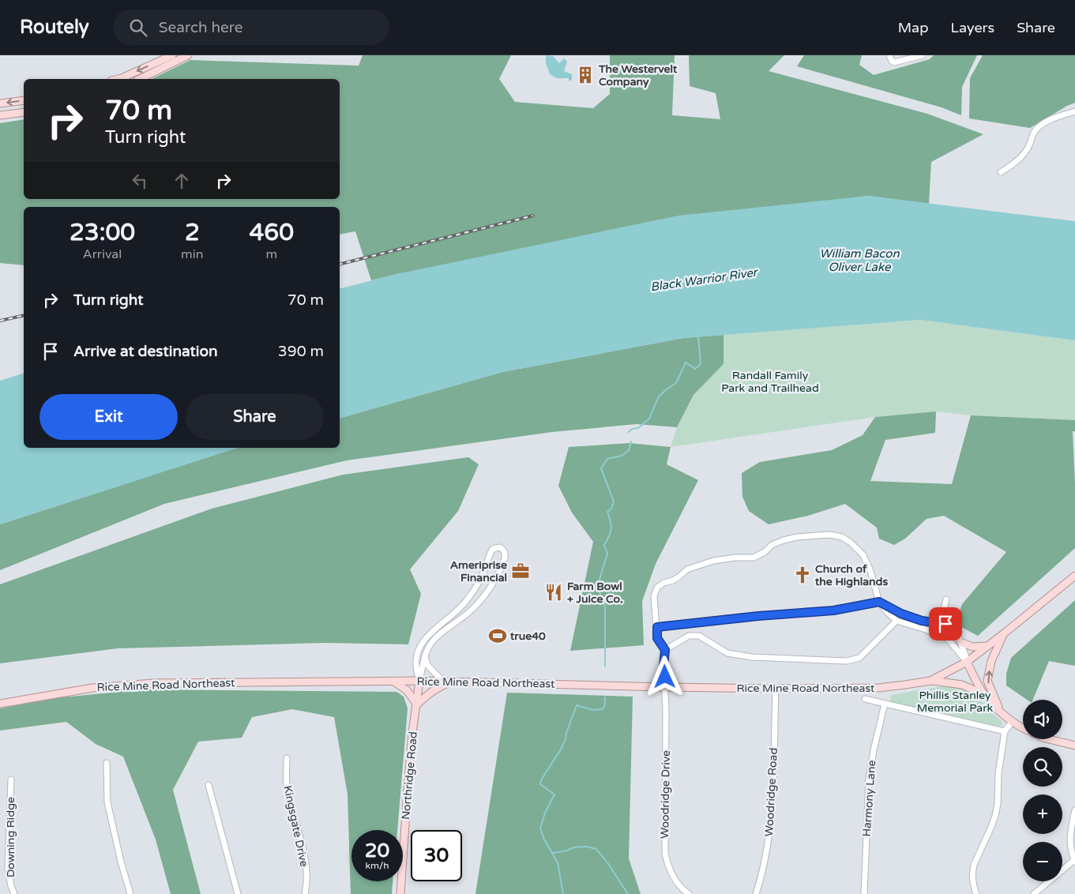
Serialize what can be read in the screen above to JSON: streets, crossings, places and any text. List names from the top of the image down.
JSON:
{
  "streets": {
    "main road": ["Rice Mine Road Northeast", "Northridge Road"],
    "street": [
      "Woodridge Road",
      "Woodridge Drive",
      "Harmony Lane",
      "Kingsgate Drive",
      "Downing Ridge"
    ]
  },
  "crossings": [
    ["Rice Mine Road Northeast", "Northridge Road"],
    ["Rice Mine Road Northeast", "Woodridge Road"],
    ["Rice Mine Road Northeast", "Woodridge Drive"],
    ["Rice Mine Road Northeast", "Harmony Lane"]
  ],
  "water": ["William Bacon Oliver Lake", "Black Warrior River"],
  "parks": ["Randall Family Park and Trailhead", "Phillis Stanley Memorial Park"],
  "places": {
    "building": ["The Westervelt Company"],
    "office": ["Ameriprise Financial"],
    "church": ["Church of the Highlands"],
    "restaurant": ["Farm Bowl + Juice Co."],
    "sports": ["true40"]
  },
  "page": {
    "header": "Routely",
    "search": "Search here",
    "nav": ["Map", "Layers", "Share"],
    "turn": ["70 m", "Turn right"],
    "eta": [
      "23:00",
      "Arrival",
      "2",
      "min",
      "460",
      "m"
    ],
    "list": [
      {
        "name": "Turn right",
        "value": "70 m"
      },
      {
        "name": "Arrive at destination",
        "value": "390 m"
      }
    ],
    "buttons": ["Exit", "Share"],
    "map_buttons": ["+", "−"],
    "speed": "20 km/h",
    "limit": "30"
  }
}
